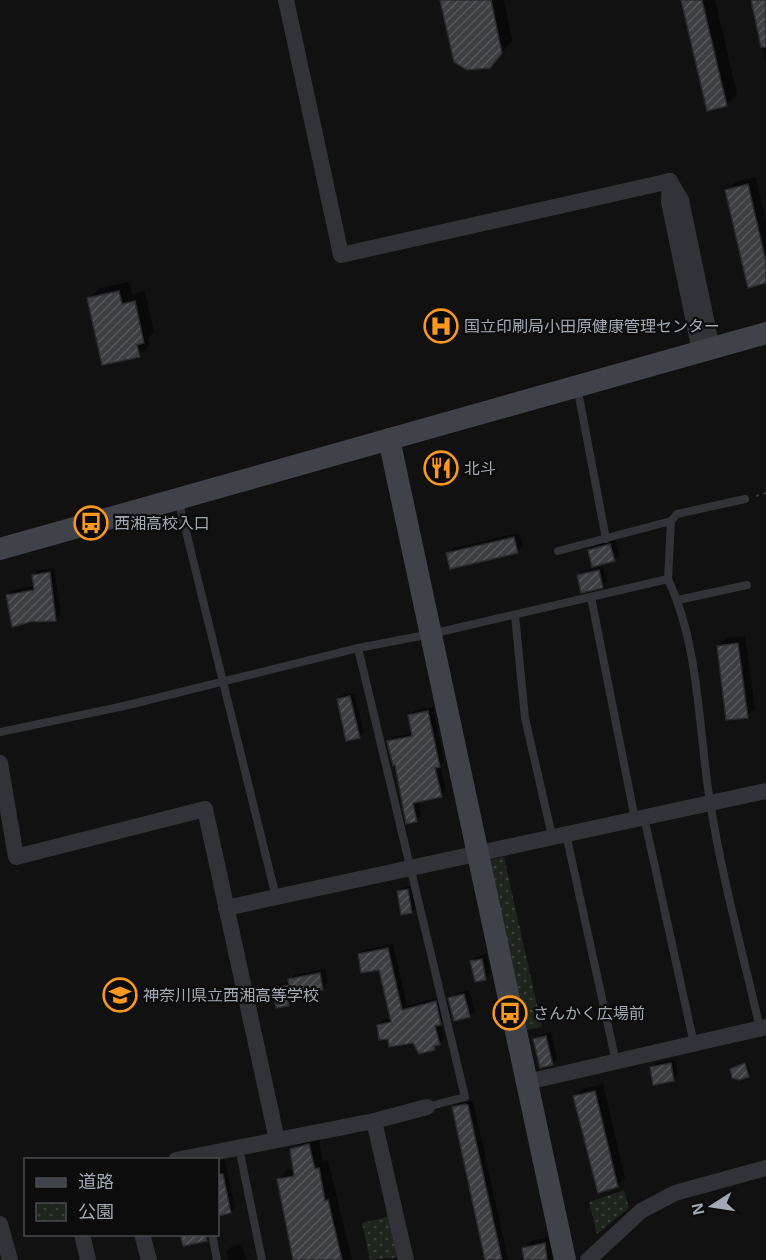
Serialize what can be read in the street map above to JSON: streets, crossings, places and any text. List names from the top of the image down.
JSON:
{
  "places": {
    "hospital": ["国立印刷局小田原健康管理センター"],
    "restaurant": ["北斗"],
    "bus stop": ["西湘高校入口", "さんかく広場前"],
    "school or university": ["神奈川県立西湘高等学校"]
  },
  "legend": ["道路", "公園"],
  "north": "left"
}
